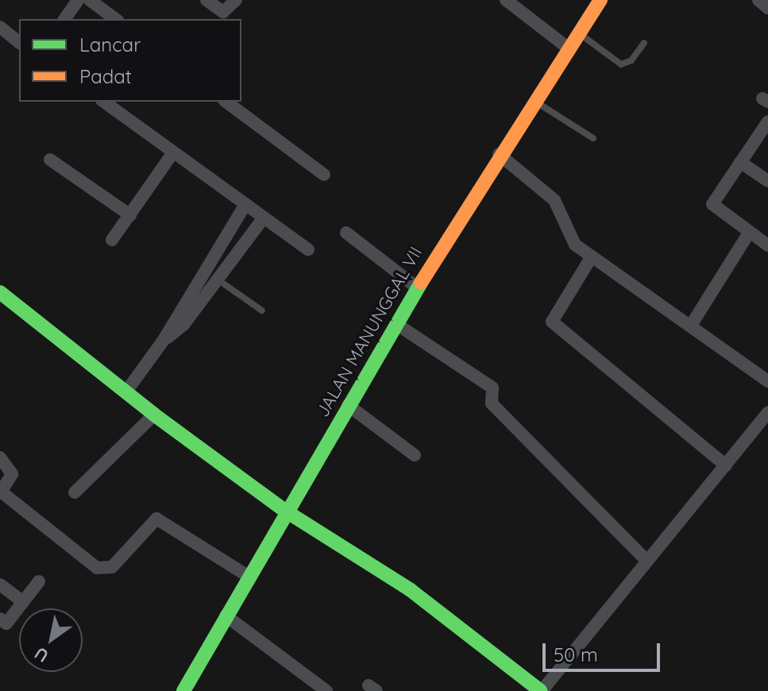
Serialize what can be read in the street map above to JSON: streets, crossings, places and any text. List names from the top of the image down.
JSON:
{
  "streets": {
    "street": ["JALAN MANUNGGAL VII"]
  },
  "legend": ["Lancar", "Padat"],
  "scale_bar": "50 m",
  "north": "bottom left"
}
